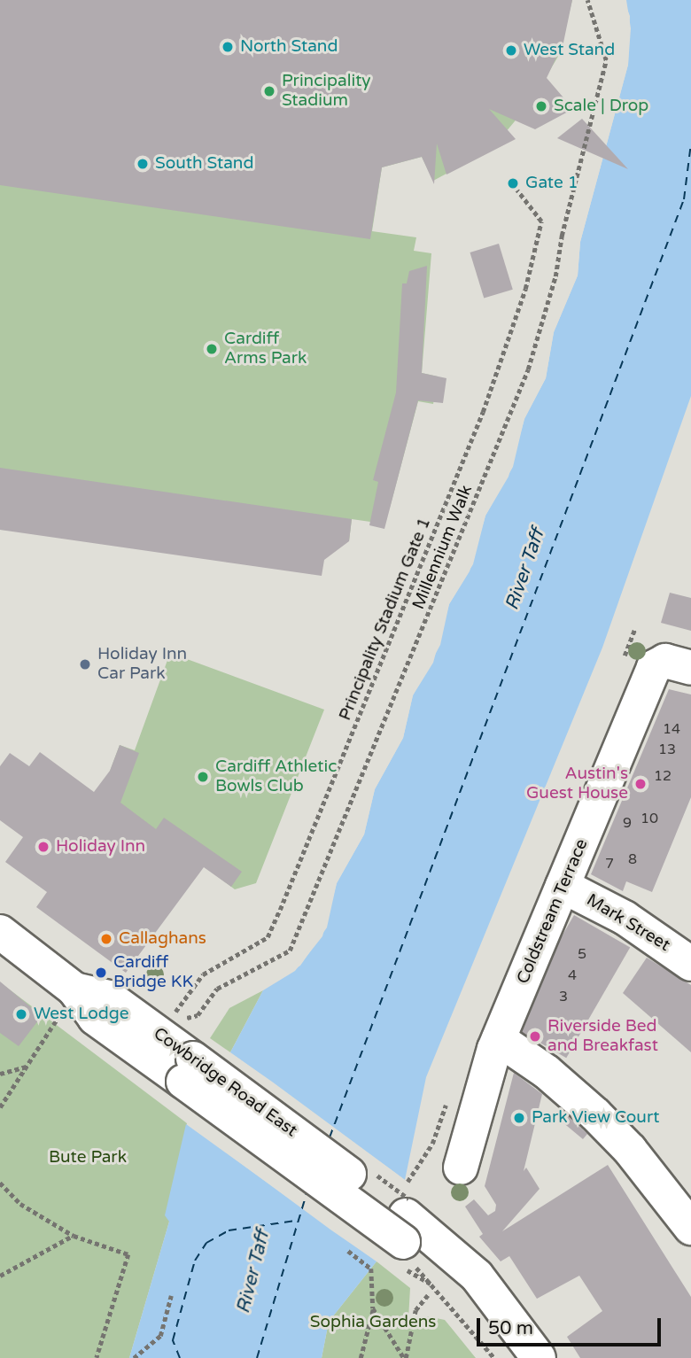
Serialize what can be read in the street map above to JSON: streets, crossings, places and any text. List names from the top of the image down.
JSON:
{
  "streets": {
    "main road": ["Coldstream Terrace", "Mark Street", "Cowbridge Road East"],
    "path": ["Millennium Walk", "Principality Stadium Gate 1"]
  },
  "crossings": [
    ["Millennium Walk", "Principality Stadium Gate 1"],
    ["Coldstream Terrace", "Mark Street"]
  ],
  "water": ["River Taff"],
  "parks": ["Bute Park", "Sophia Gardens"],
  "places": [
    "North Stand",
    "West Stand",
    "Principality Stadium",
    "Scale | Drop",
    "South Stand",
    "Gate 1",
    "Cardiff Arms Park",
    "Holiday Inn Car Park",
    "Cardiff Athletic Bowls Club",
    "Austin's Guest House",
    "Holiday Inn",
    "Callaghans",
    "Cardiff Bridge KK",
    "West Lodge",
    "Riverside Bed and Breakfast",
    "Park View Court"
  ],
  "house_numbers": [
    "14",
    "13",
    "12",
    "10",
    "9",
    "8",
    "7",
    "5",
    "4",
    "3"
  ],
  "scale_bar": "50 m"
}
